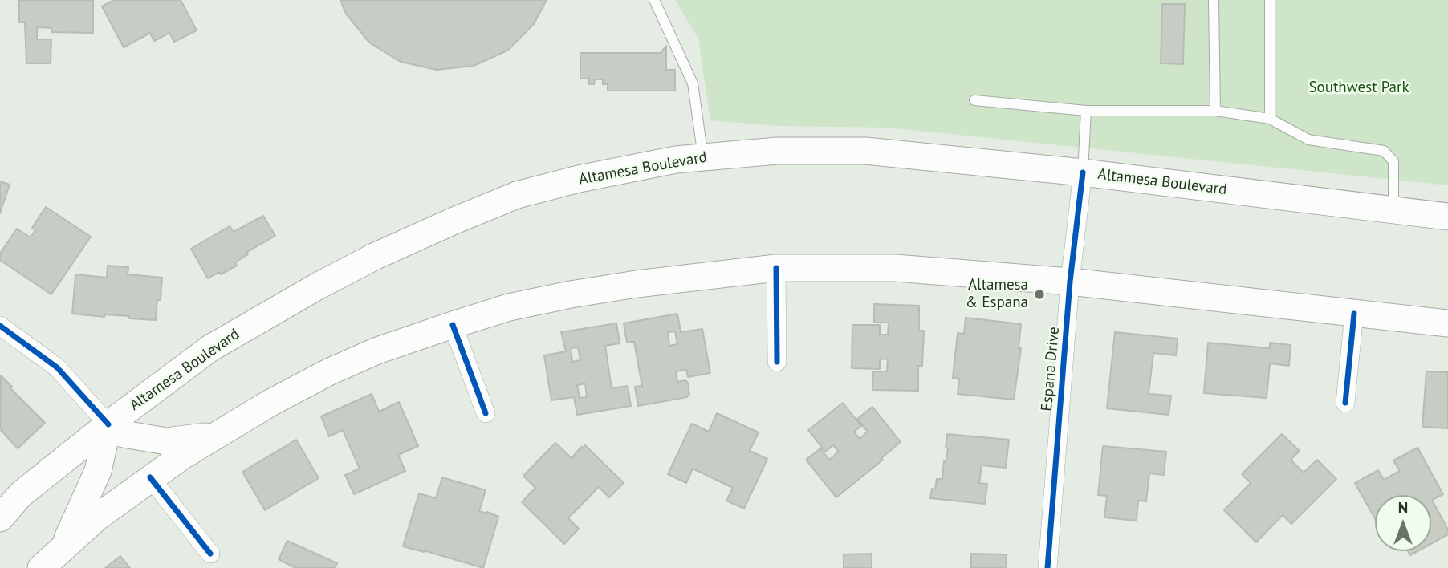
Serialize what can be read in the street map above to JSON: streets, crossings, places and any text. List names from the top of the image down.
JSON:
{
  "streets": {
    "main road": ["Altamesa Boulevard"],
    "street": ["Espana Drive"]
  },
  "crossings": [
    ["Altamesa Boulevard", "Espana Drive"]
  ],
  "parks": ["Southwest Park"],
  "places": ["Altamesa & Espana"],
  "north": "top"
}
